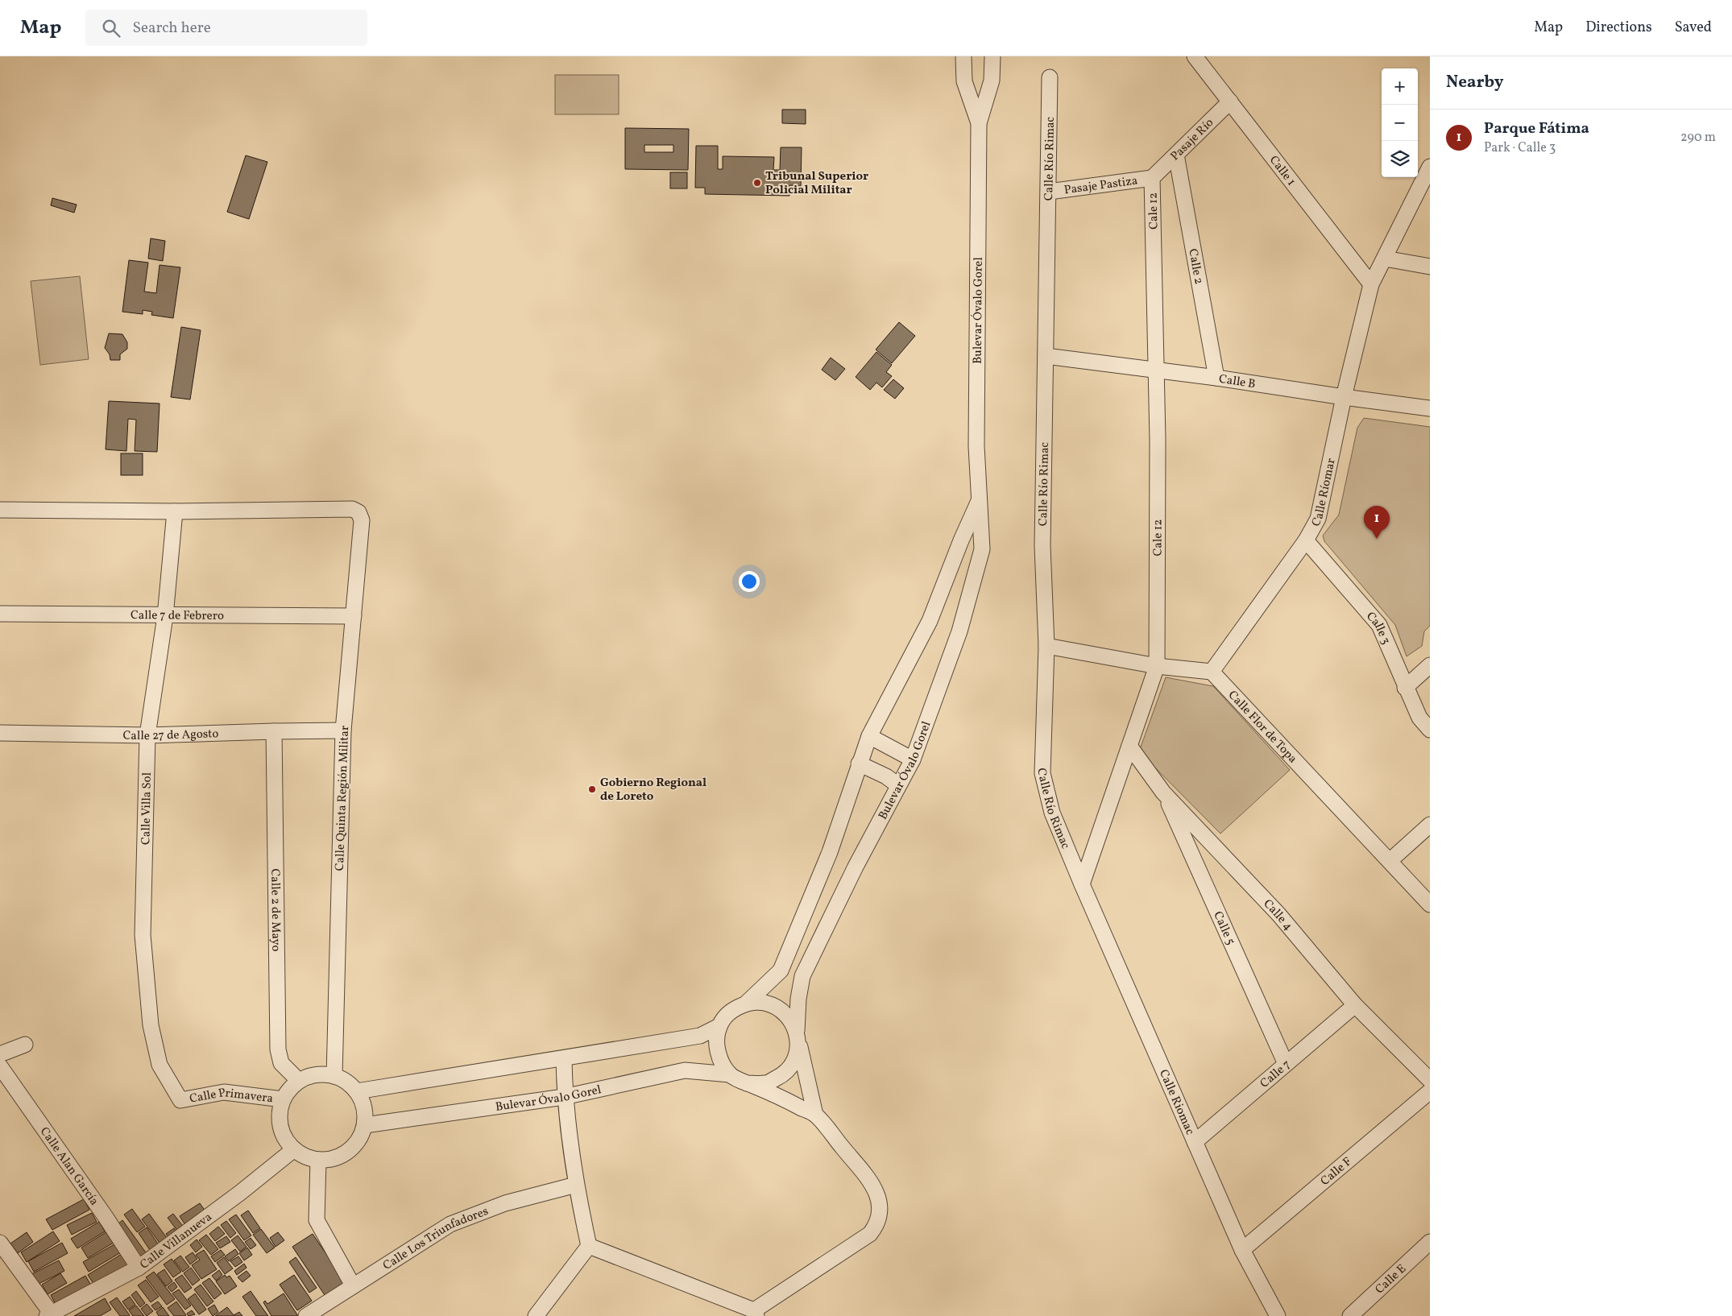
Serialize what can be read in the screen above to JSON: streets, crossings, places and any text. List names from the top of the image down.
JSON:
{
  "streets": {
    "street": [
      "Pasaje Río",
      "Calle Río Rimac",
      "Calle 1",
      "Pasaje Pastiza",
      "Cale 12",
      "Calle 2",
      "Bulevar Óvalo Gorel",
      "Calle B",
      "Calle Ríomar",
      "Calle 7 de Febrero",
      "Calle 3",
      "Calle Flor de Topa",
      "Calle 27 de Agosto",
      "Calle Quinta Región Militar",
      "Calle Villa Sol",
      "Calle 2 de Mayo",
      "Calle 4",
      "Calle 5",
      "Calle 7",
      "Calle Primavera",
      "Calle Riomac",
      "Calle Alan García",
      "Calle F",
      "Calle Los Triunfadores",
      "Calle Villanueva",
      "Calle E"
    ]
  },
  "crossings": [
    ["Pasaje Río", "Calle 1"],
    ["Pasaje Río", "Pasaje Pastiza"],
    ["Pasaje Río", "Cale 12"],
    ["Pasaje Río", "Calle 2"],
    ["Calle Río Rimac", "Pasaje Pastiza"],
    ["Calle Río Rimac", "Cale 12"],
    ["Calle Río Rimac", "Calle B"],
    ["Calle Río Rimac", "Calle Riomac"],
    ["Calle 1", "Calle Ríomar"],
    ["Pasaje Pastiza", "Cale 12"],
    ["Cale 12", "Calle B"],
    ["Cale 12", "Calle 4"],
    ["Cale 12", "Calle Riomac"],
    ["Calle 2", "Calle B"],
    ["Bulevar Óvalo Gorel", "Calle Quinta Región Militar"],
    ["Bulevar Óvalo Gorel", "Calle 2 de Mayo"],
    ["Bulevar Óvalo Gorel", "Calle Primavera"],
    ["Bulevar Óvalo Gorel", "Calle Villanueva"],
    ["Calle B", "Calle Ríomar"],
    ["Calle Ríomar", "Calle 3"],
    ["Calle Ríomar", "Calle Flor de Topa"],
    ["Calle 7 de Febrero", "Calle Quinta Región Militar"],
    ["Calle 7 de Febrero", "Calle Villa Sol"],
    ["Calle 27 de Agosto", "Calle Quinta Región Militar"],
    ["Calle 27 de Agosto", "Calle Villa Sol"],
    ["Calle 27 de Agosto", "Calle 2 de Mayo"],
    ["Calle Quinta Región Militar", "Calle Villa Sol"],
    ["Calle Quinta Región Militar", "Calle 2 de Mayo"],
    ["Calle Quinta Región Militar", "Calle Primavera"],
    ["Calle Quinta Región Militar", "Calle Villanueva"],
    ["Calle Villa Sol", "Calle Primavera"],
    ["Calle 2 de Mayo", "Calle Primavera"],
    ["Calle 2 de Mayo", "Calle Villanueva"],
    ["Calle 4", "Calle 5"],
    ["Calle 4", "Calle 7"],
    ["Calle 5", "Calle 7"],
    ["Calle 7", "Calle Riomac"],
    ["Calle Primavera", "Calle Villanueva"],
    ["Calle Riomac", "Calle F"],
    ["Calle Alan García", "Calle Villanueva"]
  ],
  "places": ["Tribunal Superior Policial Militar", "Gobierno Regional de Loreto"],
  "page": {
    "header": "Map",
    "search": "Search here",
    "nav": ["Map", "Directions", "Saved"],
    "heading": "Nearby",
    "map_buttons": ["+", "−"],
    "list": [
      {
        "mark": "1",
        "name": "Parque Fátima",
        "note": "Park · Calle 3",
        "value": "290 m"
      }
    ],
    "pins": "1"
  }
}
